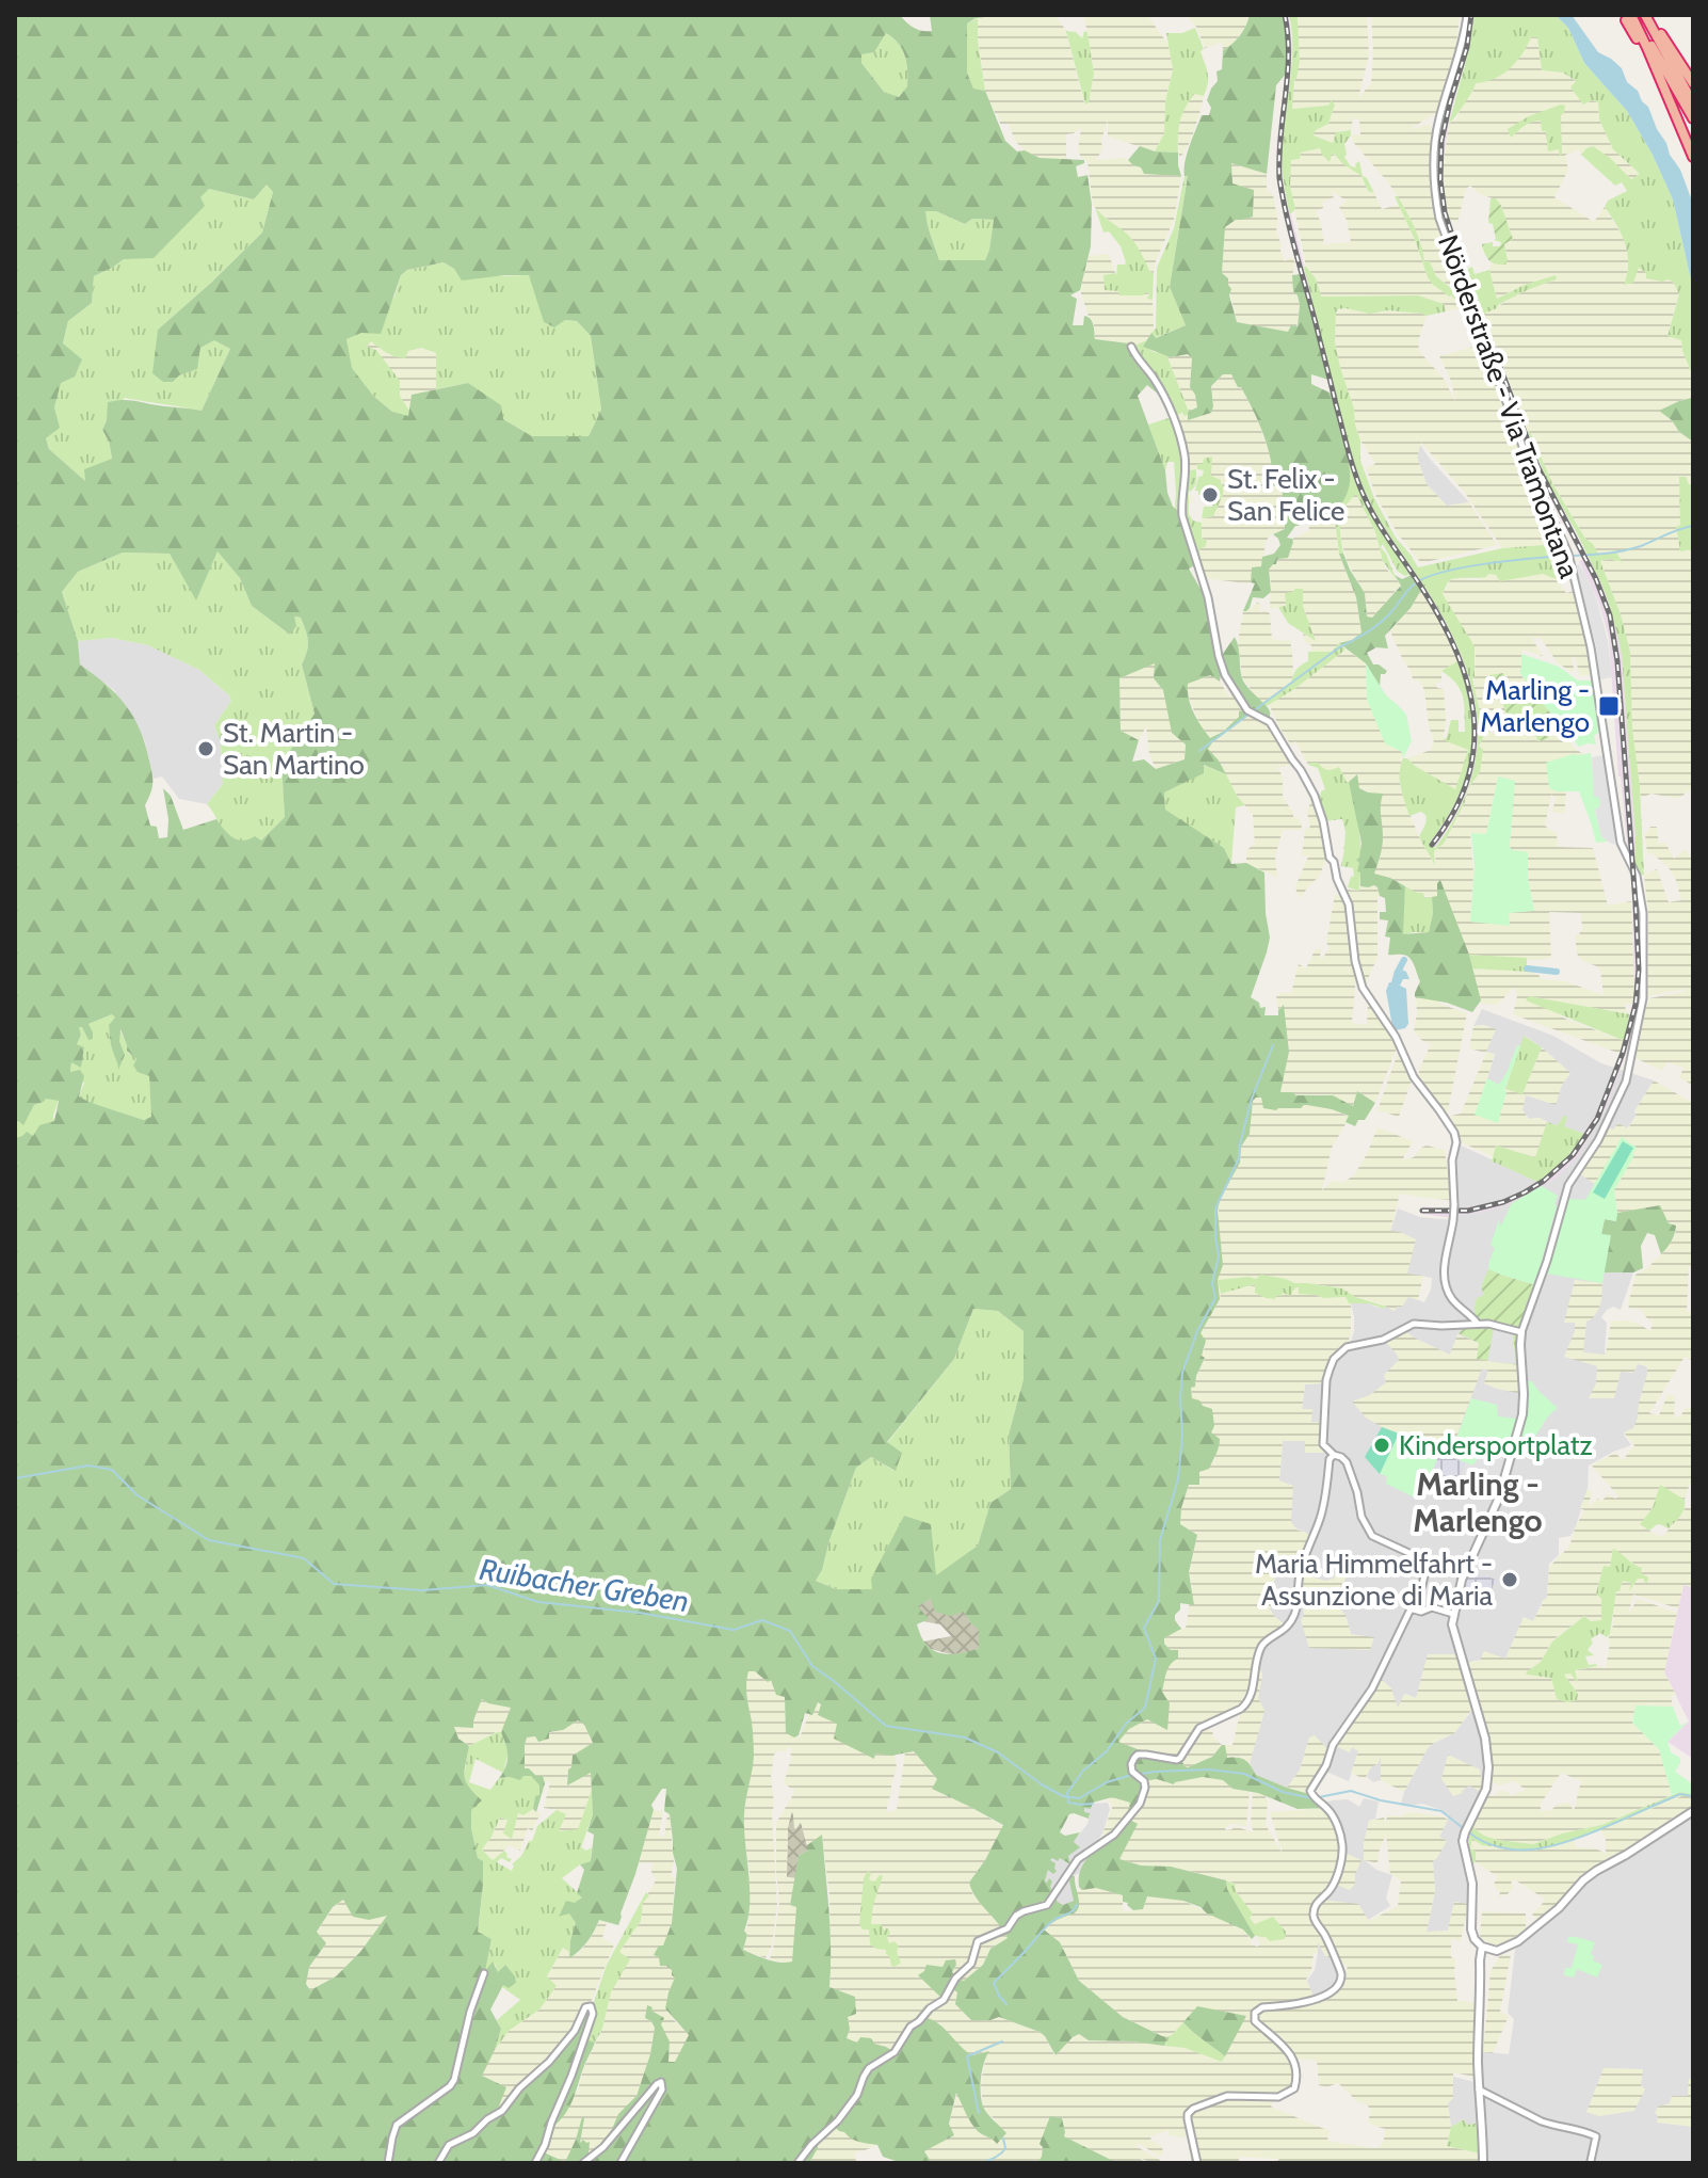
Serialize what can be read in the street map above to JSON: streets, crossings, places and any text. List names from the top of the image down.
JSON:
{
  "streets": {
    "street": ["Nörderstraße - Via Tramontana"]
  },
  "districts": ["Marling - Marlengo"],
  "water": ["Ruibacher Greben"],
  "places": {
    "other": [
      "St. Felix - San Felice",
      "St. Martin - San Martino",
      "Kindersportplatz",
      "Maria Himmelfahrt - Assunzione di Maria"
    ],
    "transit": ["Marling - Marlengo"]
  }
}
